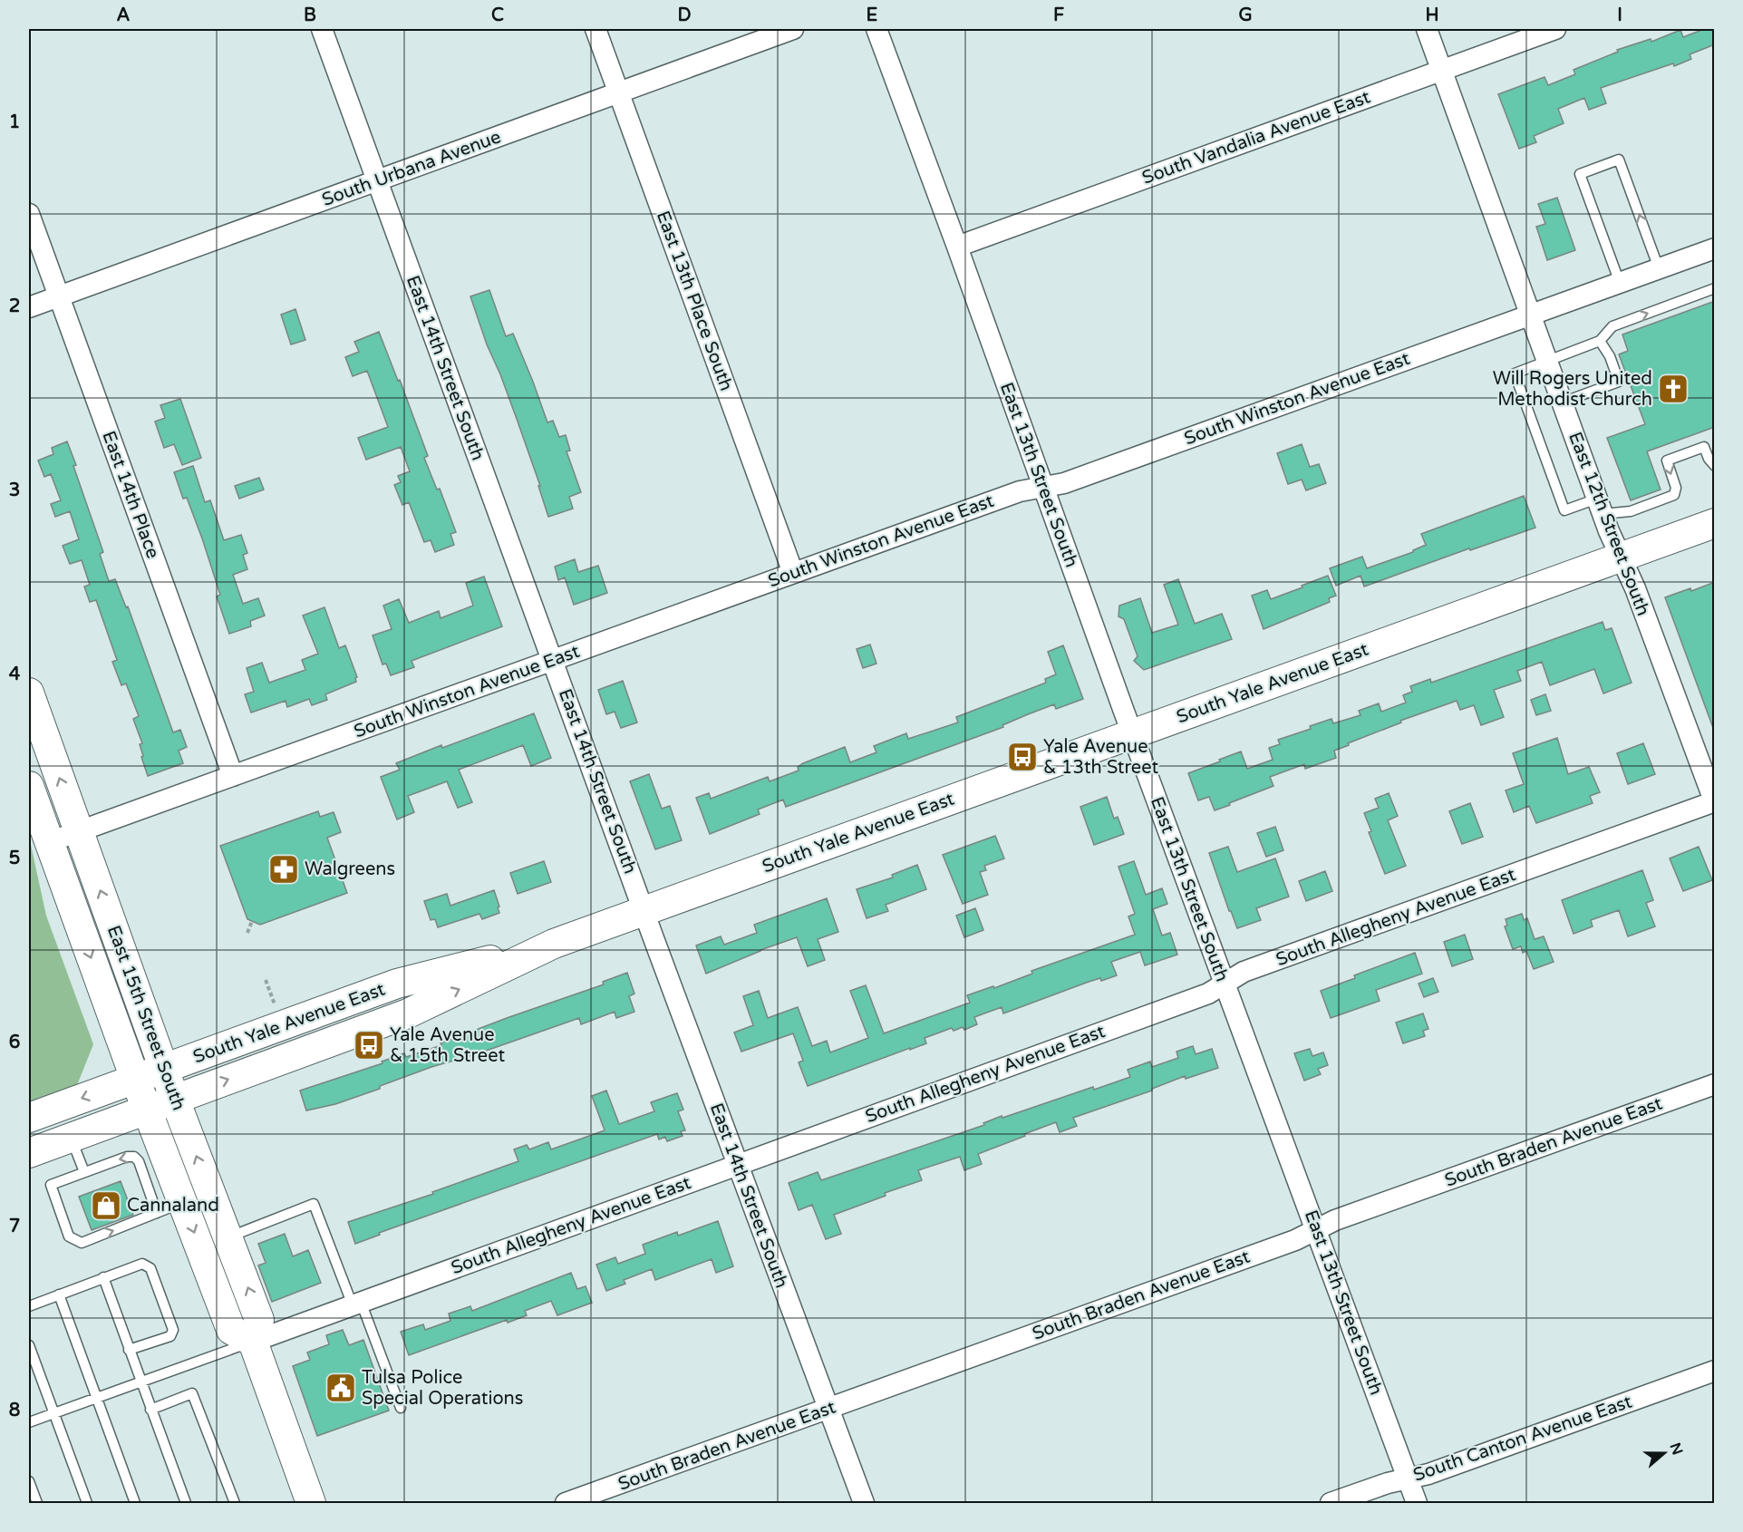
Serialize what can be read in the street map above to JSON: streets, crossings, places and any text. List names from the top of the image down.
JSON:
{
  "streets": {
    "main road": ["South Yale Avenue East", "East 15th Street South"],
    "street": [
      "South Vandalia Avenue East",
      "South Urbana Avenue",
      "East 13th Place South",
      "East 14th Street South",
      "South Winston Avenue East",
      "East 13th Street South",
      "East 14th Place",
      "East 12th Street South",
      "South Allegheny Avenue East",
      "South Braden Avenue East",
      "South Canton Avenue East"
    ]
  },
  "crossings": [
    ["South Vandalia Avenue East", "East 13th Street South"],
    ["South Vandalia Avenue East", "East 12th Street South"],
    ["South Urbana Avenue", "East 13th Place South"],
    ["South Urbana Avenue", "East 14th Street South"],
    ["South Urbana Avenue", "East 14th Place"],
    ["East 13th Place South", "South Winston Avenue East"],
    ["East 14th Street South", "South Winston Avenue East"],
    ["East 14th Street South", "South Yale Avenue East"],
    ["East 14th Street South", "South Allegheny Avenue East"],
    ["East 14th Street South", "South Braden Avenue East"],
    ["South Winston Avenue East", "East 13th Street South"],
    ["South Winston Avenue East", "East 14th Place"],
    ["South Winston Avenue East", "East 12th Street South"],
    ["South Winston Avenue East", "East 15th Street South"],
    ["East 13th Street South", "South Yale Avenue East"],
    ["East 13th Street South", "South Allegheny Avenue East"],
    ["East 13th Street South", "South Braden Avenue East"],
    ["East 13th Street South", "South Canton Avenue East"],
    ["East 12th Street South", "South Yale Avenue East"],
    ["East 12th Street South", "South Allegheny Avenue East"],
    ["South Yale Avenue East", "East 15th Street South"],
    ["South Allegheny Avenue East", "East 15th Street South"]
  ],
  "places": {
    "church": ["Will Rogers United Methodist Church"],
    "bus stop": ["Yale Avenue & 13th Street", "Yale Avenue & 15th Street"],
    "pharmacy": ["Walgreens"],
    "shop": ["Cannaland"],
    "public building": ["Tulsa Police Special Operations"]
  },
  "north": "right",
  "grid": {
    "columns": [
      "A",
      "B",
      "C",
      "D",
      "E",
      "F",
      "G",
      "H",
      "I"
    ],
    "rows": [
      "1",
      "2",
      "3",
      "4",
      "5",
      "6",
      "7",
      "8"
    ]
  }
}
